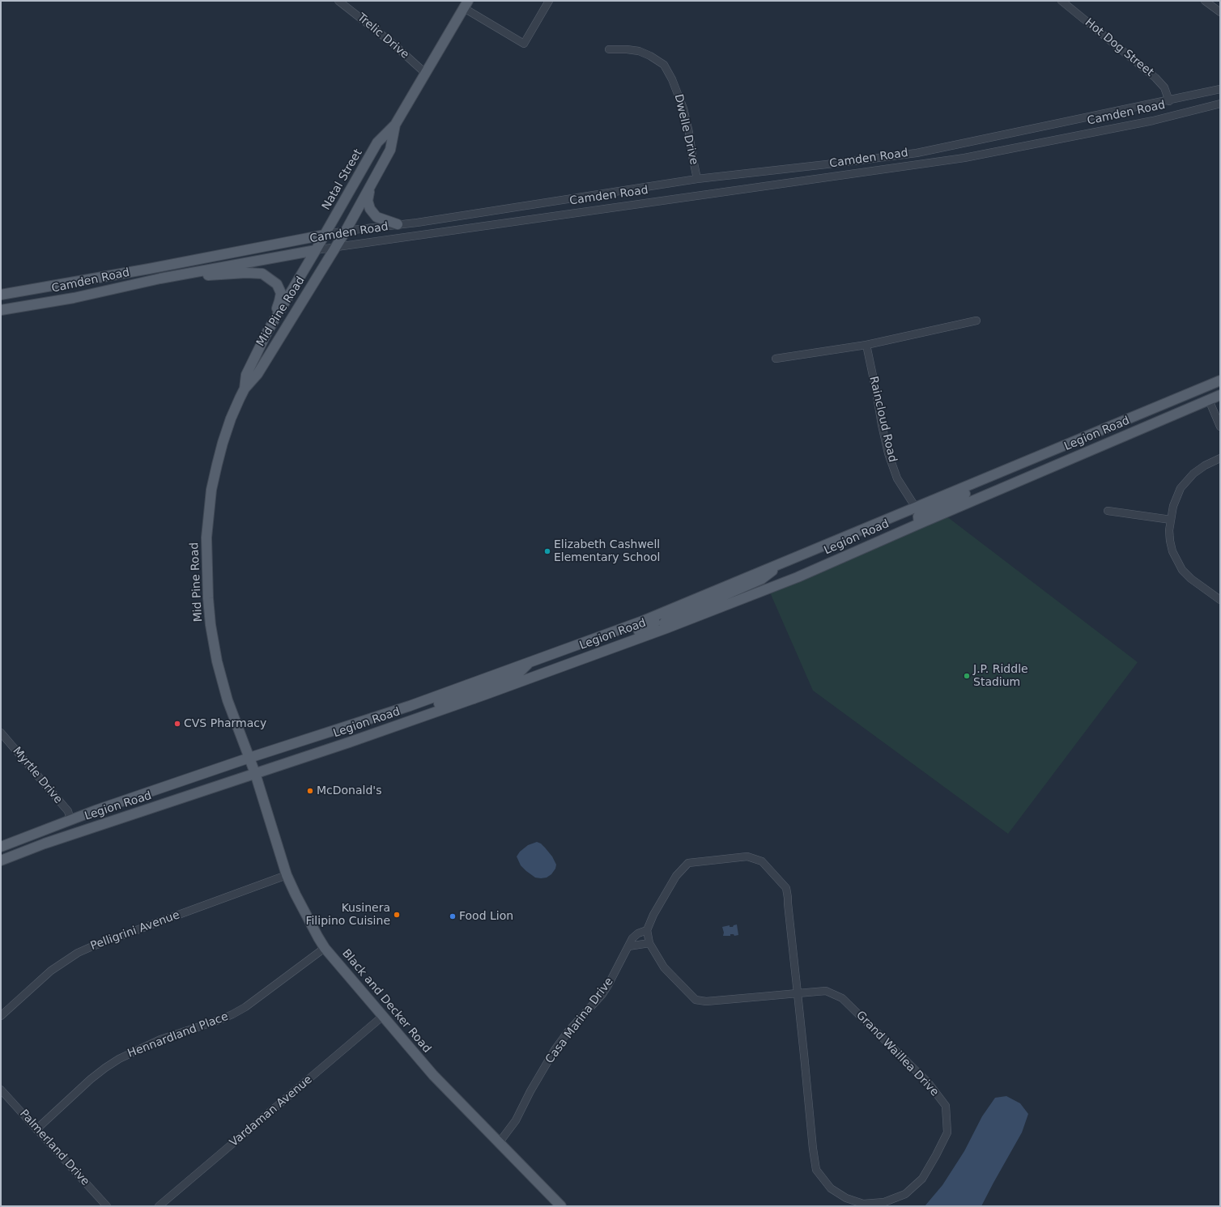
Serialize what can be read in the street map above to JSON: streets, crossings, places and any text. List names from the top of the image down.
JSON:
{
  "streets": {
    "main road": [
      "Camden Road",
      "Natal Street",
      "Mid Pine Road",
      "Legion Road",
      "Black and Decker Road"
    ],
    "street": [
      "Trelic Drive",
      "Hot Dog Street",
      "Dwelle Drive",
      "Raincloud Road",
      "Myrtle Drive",
      "Pelligrini Avenue",
      "Casa Marina Drive",
      "Hennardland Place",
      "Grand Waillea Drive",
      "Vardaman Avenue",
      "Palmerland Drive"
    ]
  },
  "crossings": [
    ["Trelic Drive", "Natal Street"],
    ["Hot Dog Street", "Camden Road"],
    ["Camden Road", "Dwelle Drive"],
    ["Camden Road", "Natal Street"],
    ["Camden Road", "Mid Pine Road"],
    ["Natal Street", "Mid Pine Road"],
    ["Mid Pine Road", "Legion Road"],
    ["Mid Pine Road", "Black and Decker Road"],
    ["Raincloud Road", "Legion Road"],
    ["Legion Road", "Myrtle Drive"],
    ["Legion Road", "Black and Decker Road"],
    ["Pelligrini Avenue", "Black and Decker Road"],
    ["Black and Decker Road", "Casa Marina Drive"],
    ["Black and Decker Road", "Hennardland Place"],
    ["Black and Decker Road", "Vardaman Avenue"],
    ["Hennardland Place", "Palmerland Drive"]
  ],
  "places": [
    "Elizabeth Cashwell Elementary School",
    "J.P. Riddle Stadium",
    "CVS Pharmacy",
    "McDonald's",
    "Kusinera Filipino Cuisine",
    "Food Lion"
  ]
}
